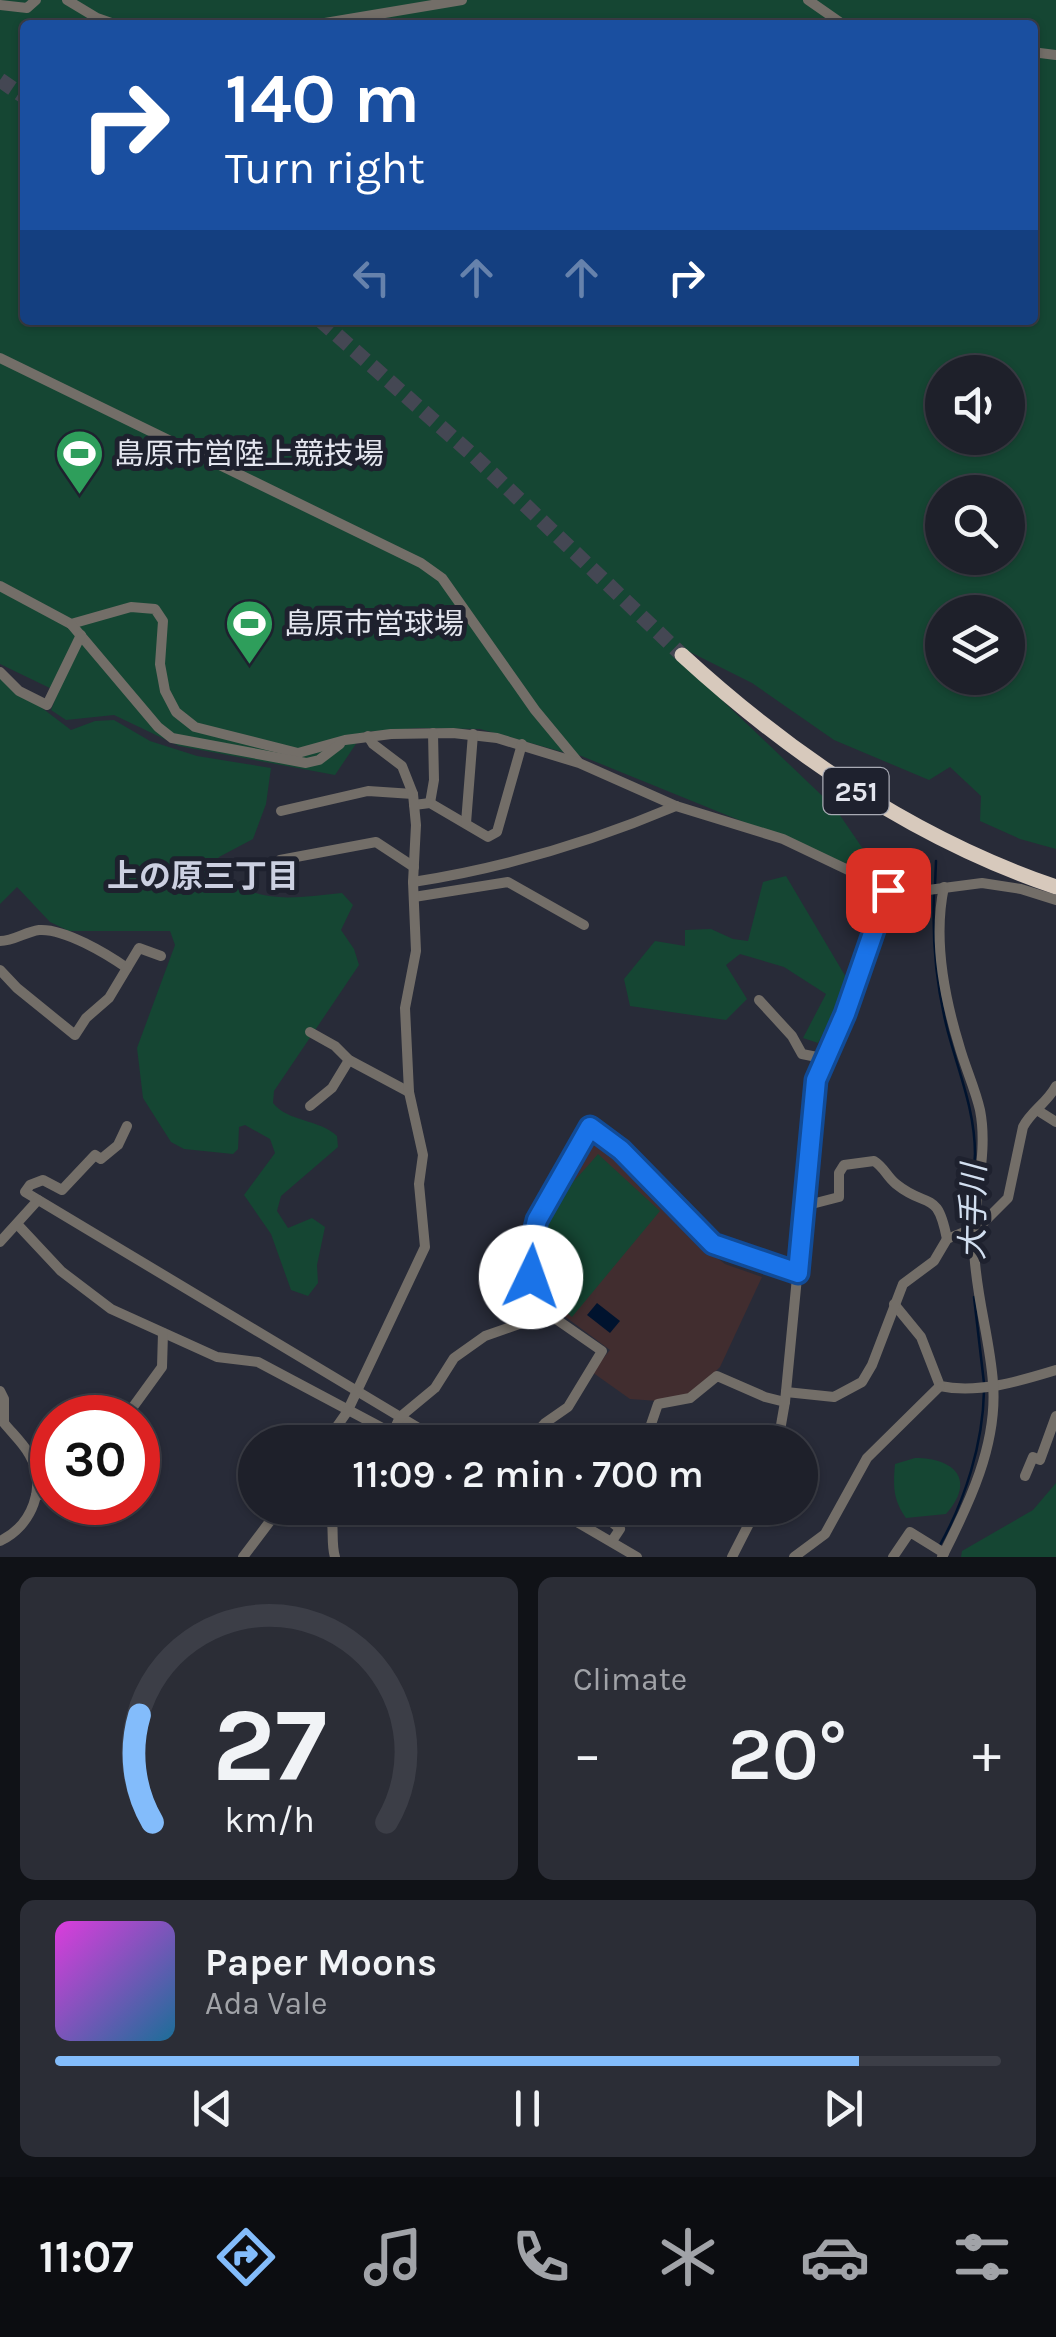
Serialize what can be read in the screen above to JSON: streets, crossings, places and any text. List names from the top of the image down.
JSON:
{
  "streets": {
    "highway": ["251"]
  },
  "districts": ["上の原三丁目"],
  "water": ["大手川"],
  "places": {
    "sports": ["島原市営陸上競技場", "島原市営球場"]
  },
  "page": {
    "turn": ["140 m", "Turn right"],
    "limit": "30",
    "trip": "11:09 · 2 min · 700 m",
    "tile": "Climate",
    "heat": ["−", "20°", "+"],
    "song": ["Paper Moons", "Ada Vale"],
    "tabs": "11:07",
    "gauge": ["27", "km/h"]
  }
}
